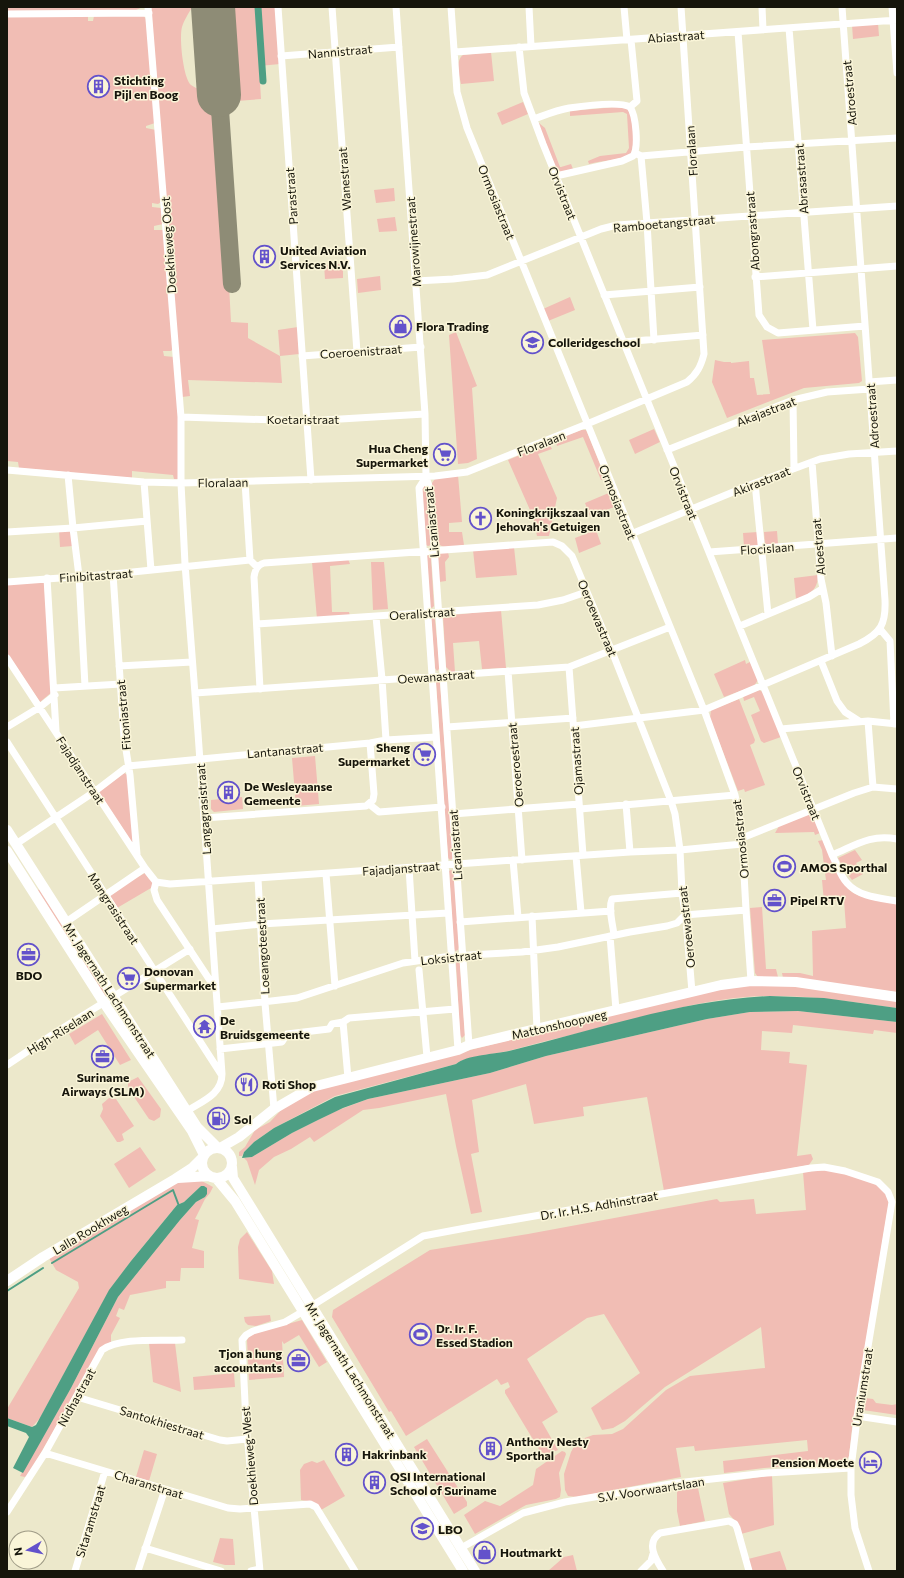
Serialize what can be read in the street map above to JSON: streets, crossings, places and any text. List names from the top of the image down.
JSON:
{
  "streets": {
    "main road": ["Mr. Jagernath Lachmonstraat", "Mattonshoopweg", "Lalla Rookhweg"],
    "street": [
      "Abiastraat",
      "Nannistraat",
      "Adroestraat",
      "Floralaan",
      "Wanestraat",
      "Abrasastraat",
      "Orvistraat",
      "Parastraat",
      "Ormosiastraat",
      "Ramboetangstraat",
      "Abongrastraat",
      "Marowijnestraat",
      "Doekhieweg Oost",
      "Coeroenistraat",
      "Akajastraat",
      "Koetaristraat",
      "Akirastraat",
      "Licaniastraat",
      "Aloestraat",
      "Flocislaan",
      "Finibitastraat",
      "Oeralistraat",
      "Oeroewastraat",
      "Oewanastraat",
      "Fitoniastraat",
      "Lantanastraat",
      "Ojamastraat",
      "Oeroeroestraat",
      "Fajadjanstraat",
      "Langagrasistraat",
      "Mangrasistraat",
      "Loeangoteestraat",
      "Loksistraat",
      "High-Riselaan",
      "Dr. Ir. H.S. Adhinstraat",
      "Uraniumstraat",
      "Nidhastraat",
      "Santokhiestraat",
      "Doekhieweg-West",
      "Charanstraat",
      "S.V. Voorwaartslaan",
      "Sitaramstraat"
    ]
  },
  "crossings": [
    ["Abiastraat", "Adroestraat"],
    ["Abiastraat", "Floralaan"],
    ["Abiastraat", "Abrasastraat"],
    ["Abiastraat", "Orvistraat"],
    ["Abiastraat", "Ormosiastraat"],
    ["Abiastraat", "Abongrastraat"],
    ["Nannistraat", "Wanestraat"],
    ["Nannistraat", "Parastraat"],
    ["Nannistraat", "Marowijnestraat"],
    ["Adroestraat", "Ramboetangstraat"],
    ["Adroestraat", "Abongrastraat"],
    ["Adroestraat", "Akajastraat"],
    ["Adroestraat", "Akirastraat"],
    ["Adroestraat", "Flocislaan"],
    ["Floralaan", "Orvistraat"],
    ["Floralaan", "Parastraat"],
    ["Floralaan", "Ormosiastraat"],
    ["Floralaan", "Ramboetangstraat"],
    ["Floralaan", "Marowijnestraat"],
    ["Floralaan", "Doekhieweg Oost"],
    ["Floralaan", "Licaniastraat"],
    ["Floralaan", "Langagrasistraat"],
    ["Wanestraat", "Coeroenistraat"],
    ["Abrasastraat", "Ramboetangstraat"],
    ["Abrasastraat", "Abongrastraat"],
    ["Orvistraat", "Ramboetangstraat"],
    ["Orvistraat", "Akajastraat"],
    ["Orvistraat", "Akirastraat"],
    ["Orvistraat", "Aloestraat"],
    ["Orvistraat", "Flocislaan"],
    ["Orvistraat", "Fajadjanstraat"],
    ["Parastraat", "Coeroenistraat"],
    ["Parastraat", "Koetaristraat"],
    ["Ormosiastraat", "Ramboetangstraat"],
    ["Ormosiastraat", "Akirastraat"],
    ["Ormosiastraat", "Oewanastraat"],
    ["Ormosiastraat", "Fajadjanstraat"],
    ["Ormosiastraat", "Mattonshoopweg"],
    ["Ramboetangstraat", "Abongrastraat"],
    ["Ramboetangstraat", "Marowijnestraat"],
    ["Marowijnestraat", "Coeroenistraat"],
    ["Marowijnestraat", "Koetaristraat"],
    ["Marowijnestraat", "Licaniastraat"],
    ["Doekhieweg Oost", "Koetaristraat"],
    ["Doekhieweg Oost", "Langagrasistraat"],
    ["Akirastraat", "Aloestraat"],
    ["Licaniastraat", "Oeralistraat"],
    ["Licaniastraat", "Oeroewastraat"],
    ["Licaniastraat", "Oewanastraat"],
    ["Licaniastraat", "Lantanastraat"],
    ["Licaniastraat", "Fajadjanstraat"],
    ["Licaniastraat", "Loksistraat"],
    ["Licaniastraat", "Mattonshoopweg"],
    ["Aloestraat", "Flocislaan"],
    ["Finibitastraat", "Fitoniastraat"],
    ["Finibitastraat", "Langagrasistraat"],
    ["Oeralistraat", "Oeroewastraat"],
    ["Oeroewastraat", "Oewanastraat"],
    ["Oeroewastraat", "Fajadjanstraat"],
    ["Oeroewastraat", "Loksistraat"],
    ["Oeroewastraat", "Mattonshoopweg"],
    ["Oewanastraat", "Ojamastraat"],
    ["Oewanastraat", "Oeroeroestraat"],
    ["Oewanastraat", "Langagrasistraat"],
    ["Fitoniastraat", "Lantanastraat"],
    ["Fitoniastraat", "Fajadjanstraat"],
    ["Lantanastraat", "Langagrasistraat"],
    ["Ojamastraat", "Fajadjanstraat"],
    ["Oeroeroestraat", "Fajadjanstraat"],
    ["Fajadjanstraat", "Langagrasistraat"],
    ["Fajadjanstraat", "Loeangoteestraat"],
    ["Langagrasistraat", "Mangrasistraat"],
    ["Langagrasistraat", "Loksistraat"],
    ["Langagrasistraat", "Mr. Jagernath Lachmonstraat"],
    ["Mangrasistraat", "High-Riselaan"],
    ["Loeangoteestraat", "Loksistraat"],
    ["Loeangoteestraat", "Mattonshoopweg"],
    ["Mr. Jagernath Lachmonstraat", "Mattonshoopweg"],
    ["Mr. Jagernath Lachmonstraat", "High-Riselaan"],
    ["Mr. Jagernath Lachmonstraat", "Dr. Ir. H.S. Adhinstraat"],
    ["Mr. Jagernath Lachmonstraat", "Lalla Rookhweg"],
    ["Mr. Jagernath Lachmonstraat", "S.V. Voorwaartslaan"],
    ["Mattonshoopweg", "Lalla Rookhweg"],
    ["Dr. Ir. H.S. Adhinstraat", "Uraniumstraat"],
    ["Dr. Ir. H.S. Adhinstraat", "Doekhieweg-West"],
    ["Uraniumstraat", "S.V. Voorwaartslaan"],
    ["Nidhastraat", "Santokhiestraat"],
    ["Nidhastraat", "Charanstraat"],
    ["Santokhiestraat", "Doekhieweg-West"],
    ["Doekhieweg-West", "Charanstraat"],
    ["Charanstraat", "Sitaramstraat"]
  ],
  "places": {
    "building": [
      "Stichting Pijl en Boog",
      "United Aviation Services N.V.",
      "De Wesleyaanse Gemeente",
      "Anthony Nesty Sporthal",
      "Hakrinbank",
      "QSI International School of Suriname"
    ],
    "shop": ["Flora Trading", "Houtmarkt"],
    "school or university": ["Colleridgeschool", "LBO"],
    "supermarket": ["Hua Cheng Supermarket", "Sheng Supermarket", "Donovan Supermarket"],
    "church": ["Koningkrijkszaal van Jehovah's Getuigen"],
    "sports": ["AMOS Sporthal", "Dr. Ir. F. Essed Stadion"],
    "office": [
      "Pipel RTV",
      "BDO",
      "Suriname Airways (SLM)",
      "Tjon a hung accountants"
    ],
    "temple": ["De Bruidsgemeente"],
    "restaurant": ["Roti Shop"],
    "fuel station": ["Sol"],
    "hotel": ["Pension Moete"]
  },
  "north": "left"
}
